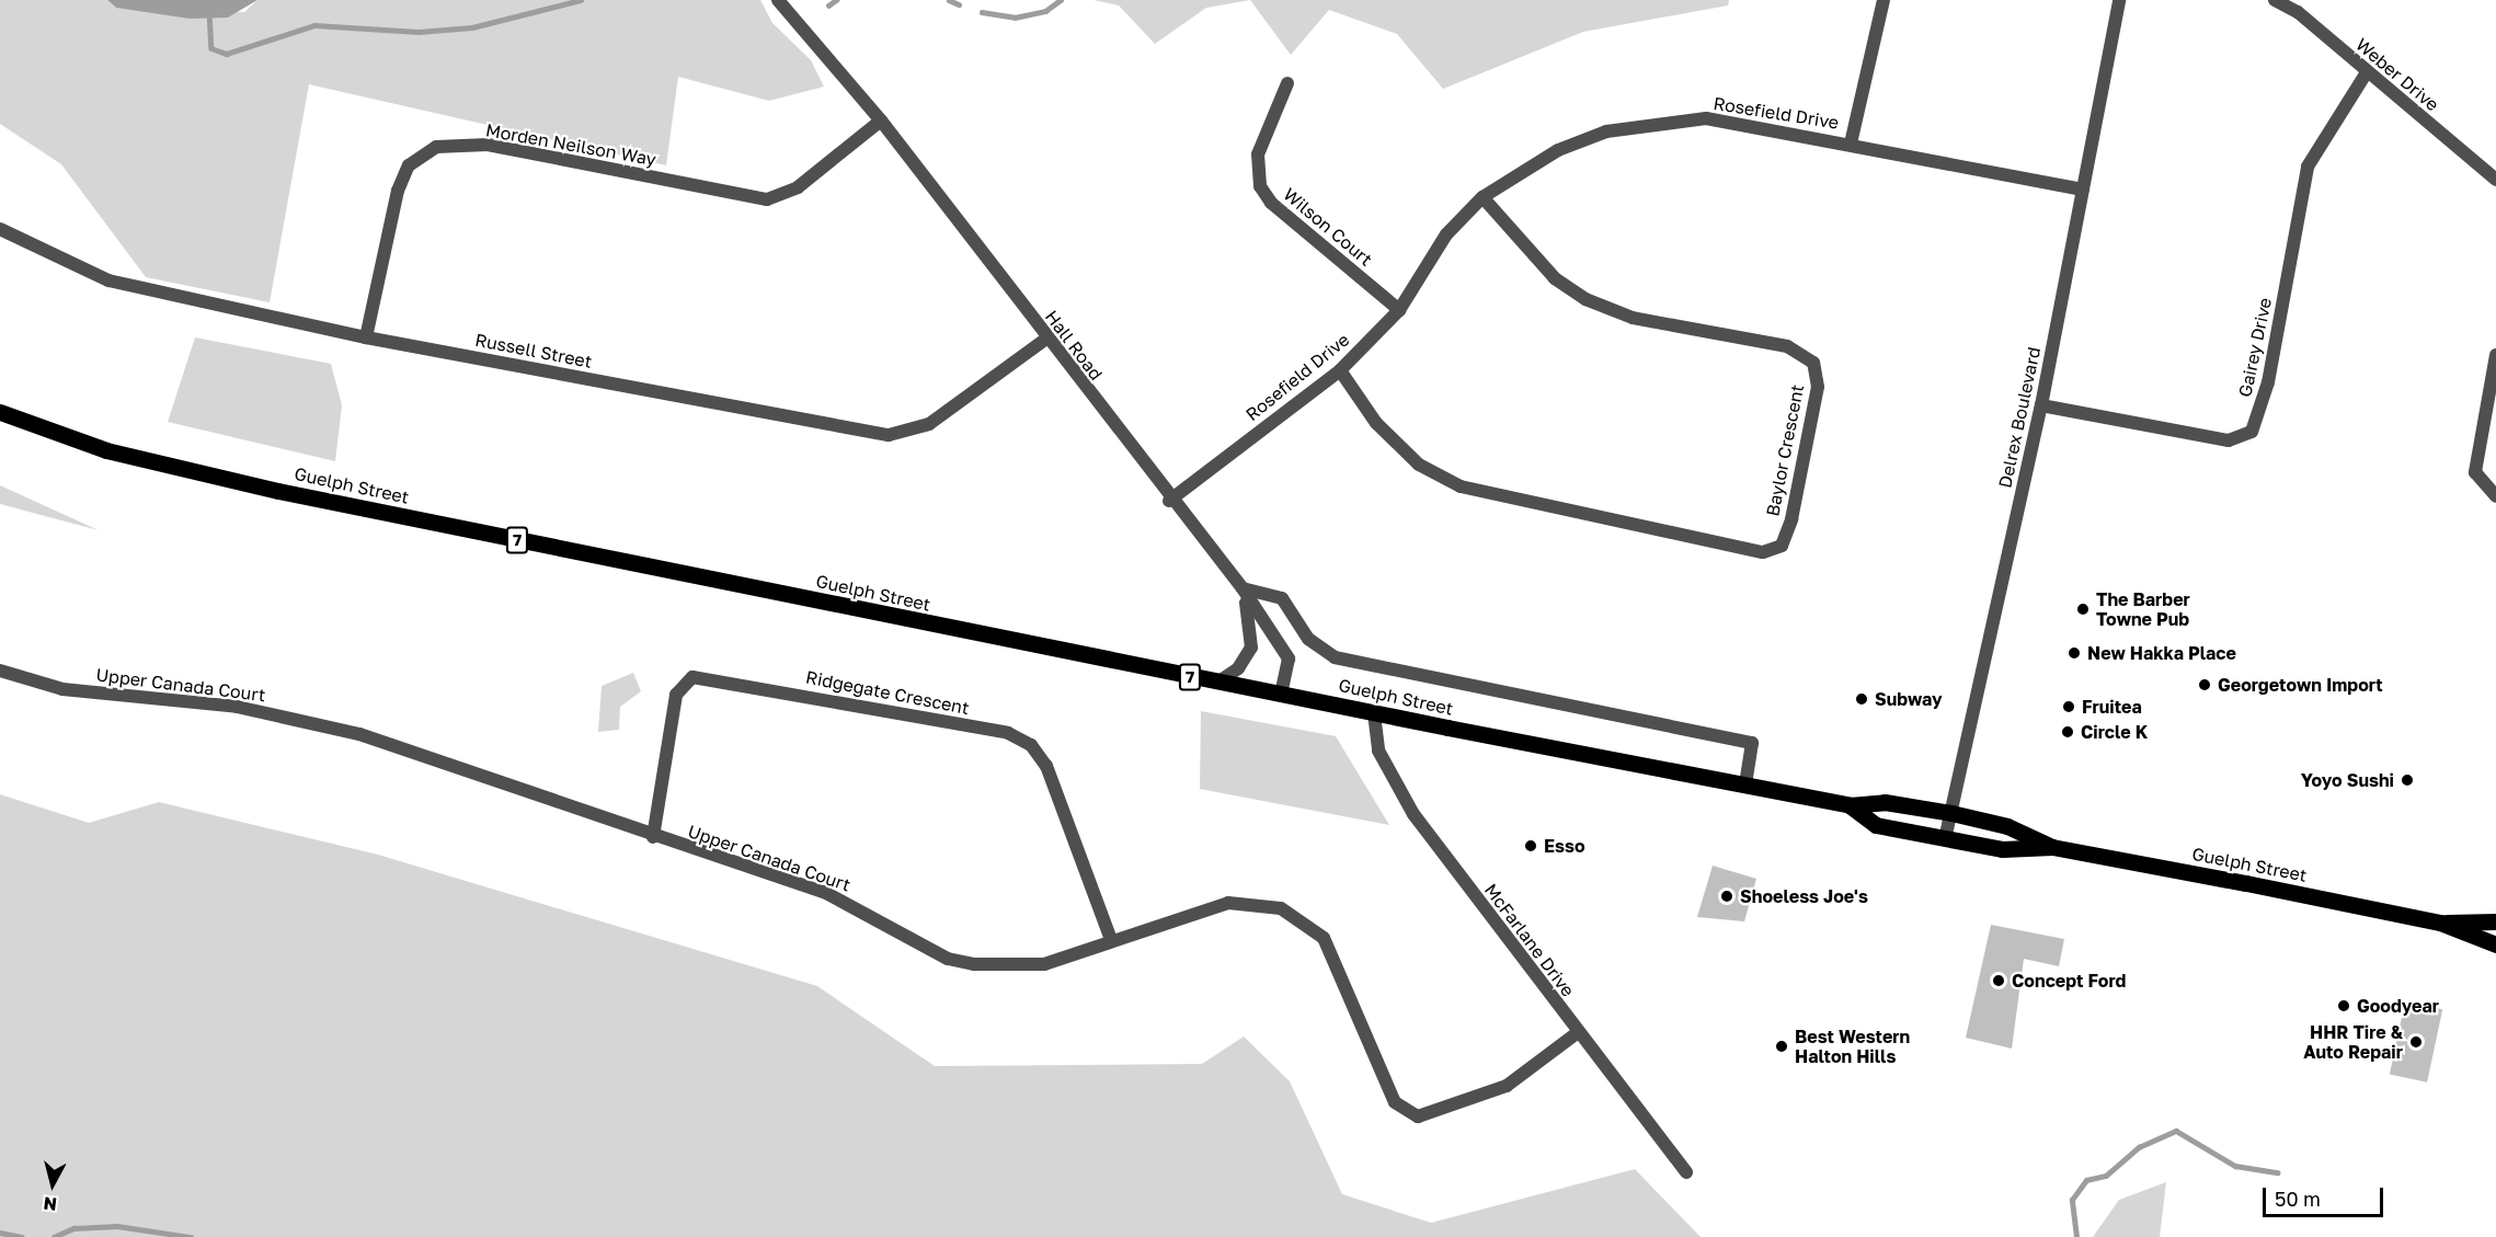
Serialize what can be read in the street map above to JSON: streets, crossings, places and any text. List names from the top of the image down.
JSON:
{
  "streets": {
    "main road": ["Guelph Street", "7"],
    "street": [
      "Weber Drive",
      "Rosefield Drive",
      "Morden Neilson Way",
      "Wilson Court",
      "Hall Road",
      "Gairey Drive",
      "Russell Street",
      "Delrex Boulevard",
      "Baylor Crescent",
      "Upper Canada Court",
      "Ridgegate Crescent",
      "McFarlane Drive"
    ]
  },
  "crossings": [
    ["Weber Drive", "Gairey Drive"],
    ["Rosefield Drive", "Wilson Court"],
    ["Rosefield Drive", "Hall Road"],
    ["Rosefield Drive", "Delrex Boulevard"],
    ["Rosefield Drive", "Baylor Crescent"],
    ["Morden Neilson Way", "Hall Road"],
    ["Morden Neilson Way", "Russell Street"],
    ["Hall Road", "Russell Street"],
    ["Hall Road", "Guelph Street"],
    ["Gairey Drive", "Delrex Boulevard"],
    ["Delrex Boulevard", "Guelph Street"],
    ["Guelph Street", "McFarlane Drive"],
    ["Upper Canada Court", "Ridgegate Crescent"],
    ["Upper Canada Court", "McFarlane Drive"]
  ],
  "places": [
    "The Barber Towne Pub",
    "New Hakka Place",
    "Georgetown Import",
    "Subway",
    "Fruitea",
    "Circle K",
    "Yoyo Sushi",
    "Esso",
    "Shoeless Joe's",
    "Concept Ford",
    "Goodyear",
    "HHR Tire & Auto Repair",
    "Best Western Halton Hills"
  ],
  "scale_bar": "50 m",
  "north": "bottom"
}
